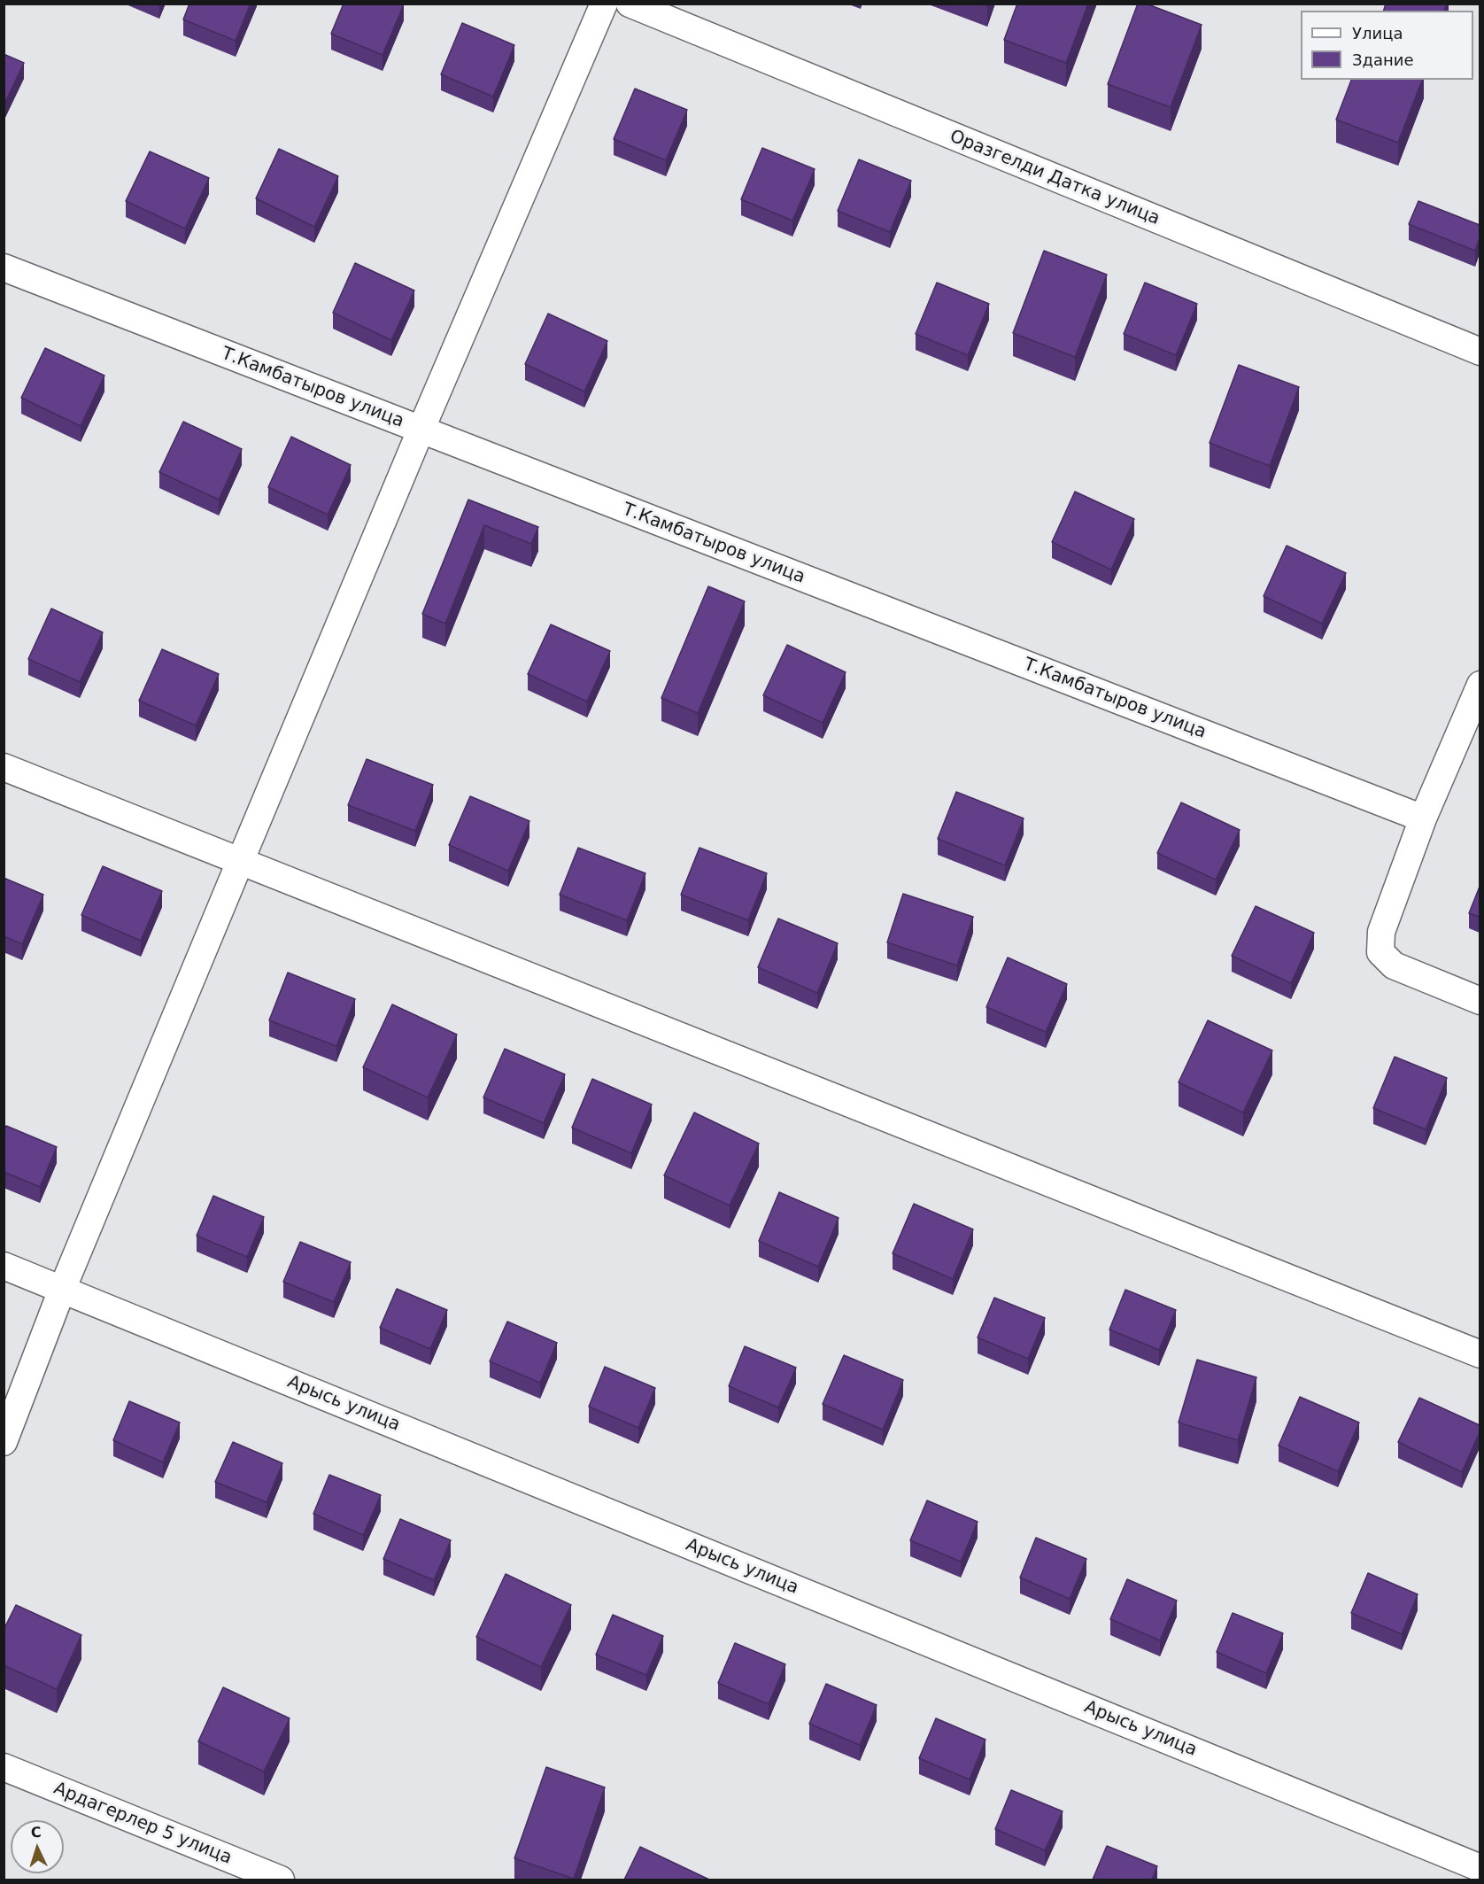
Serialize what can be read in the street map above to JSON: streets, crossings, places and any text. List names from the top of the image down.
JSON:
{
  "streets": {
    "street": [
      "Оразгелди Датка улица",
      "Т.Камбатыров улица",
      "Арысь улица",
      "Ардагерлер 5 улица"
    ]
  },
  "legend": ["Улица", "Здание"],
  "north": "top"
}
